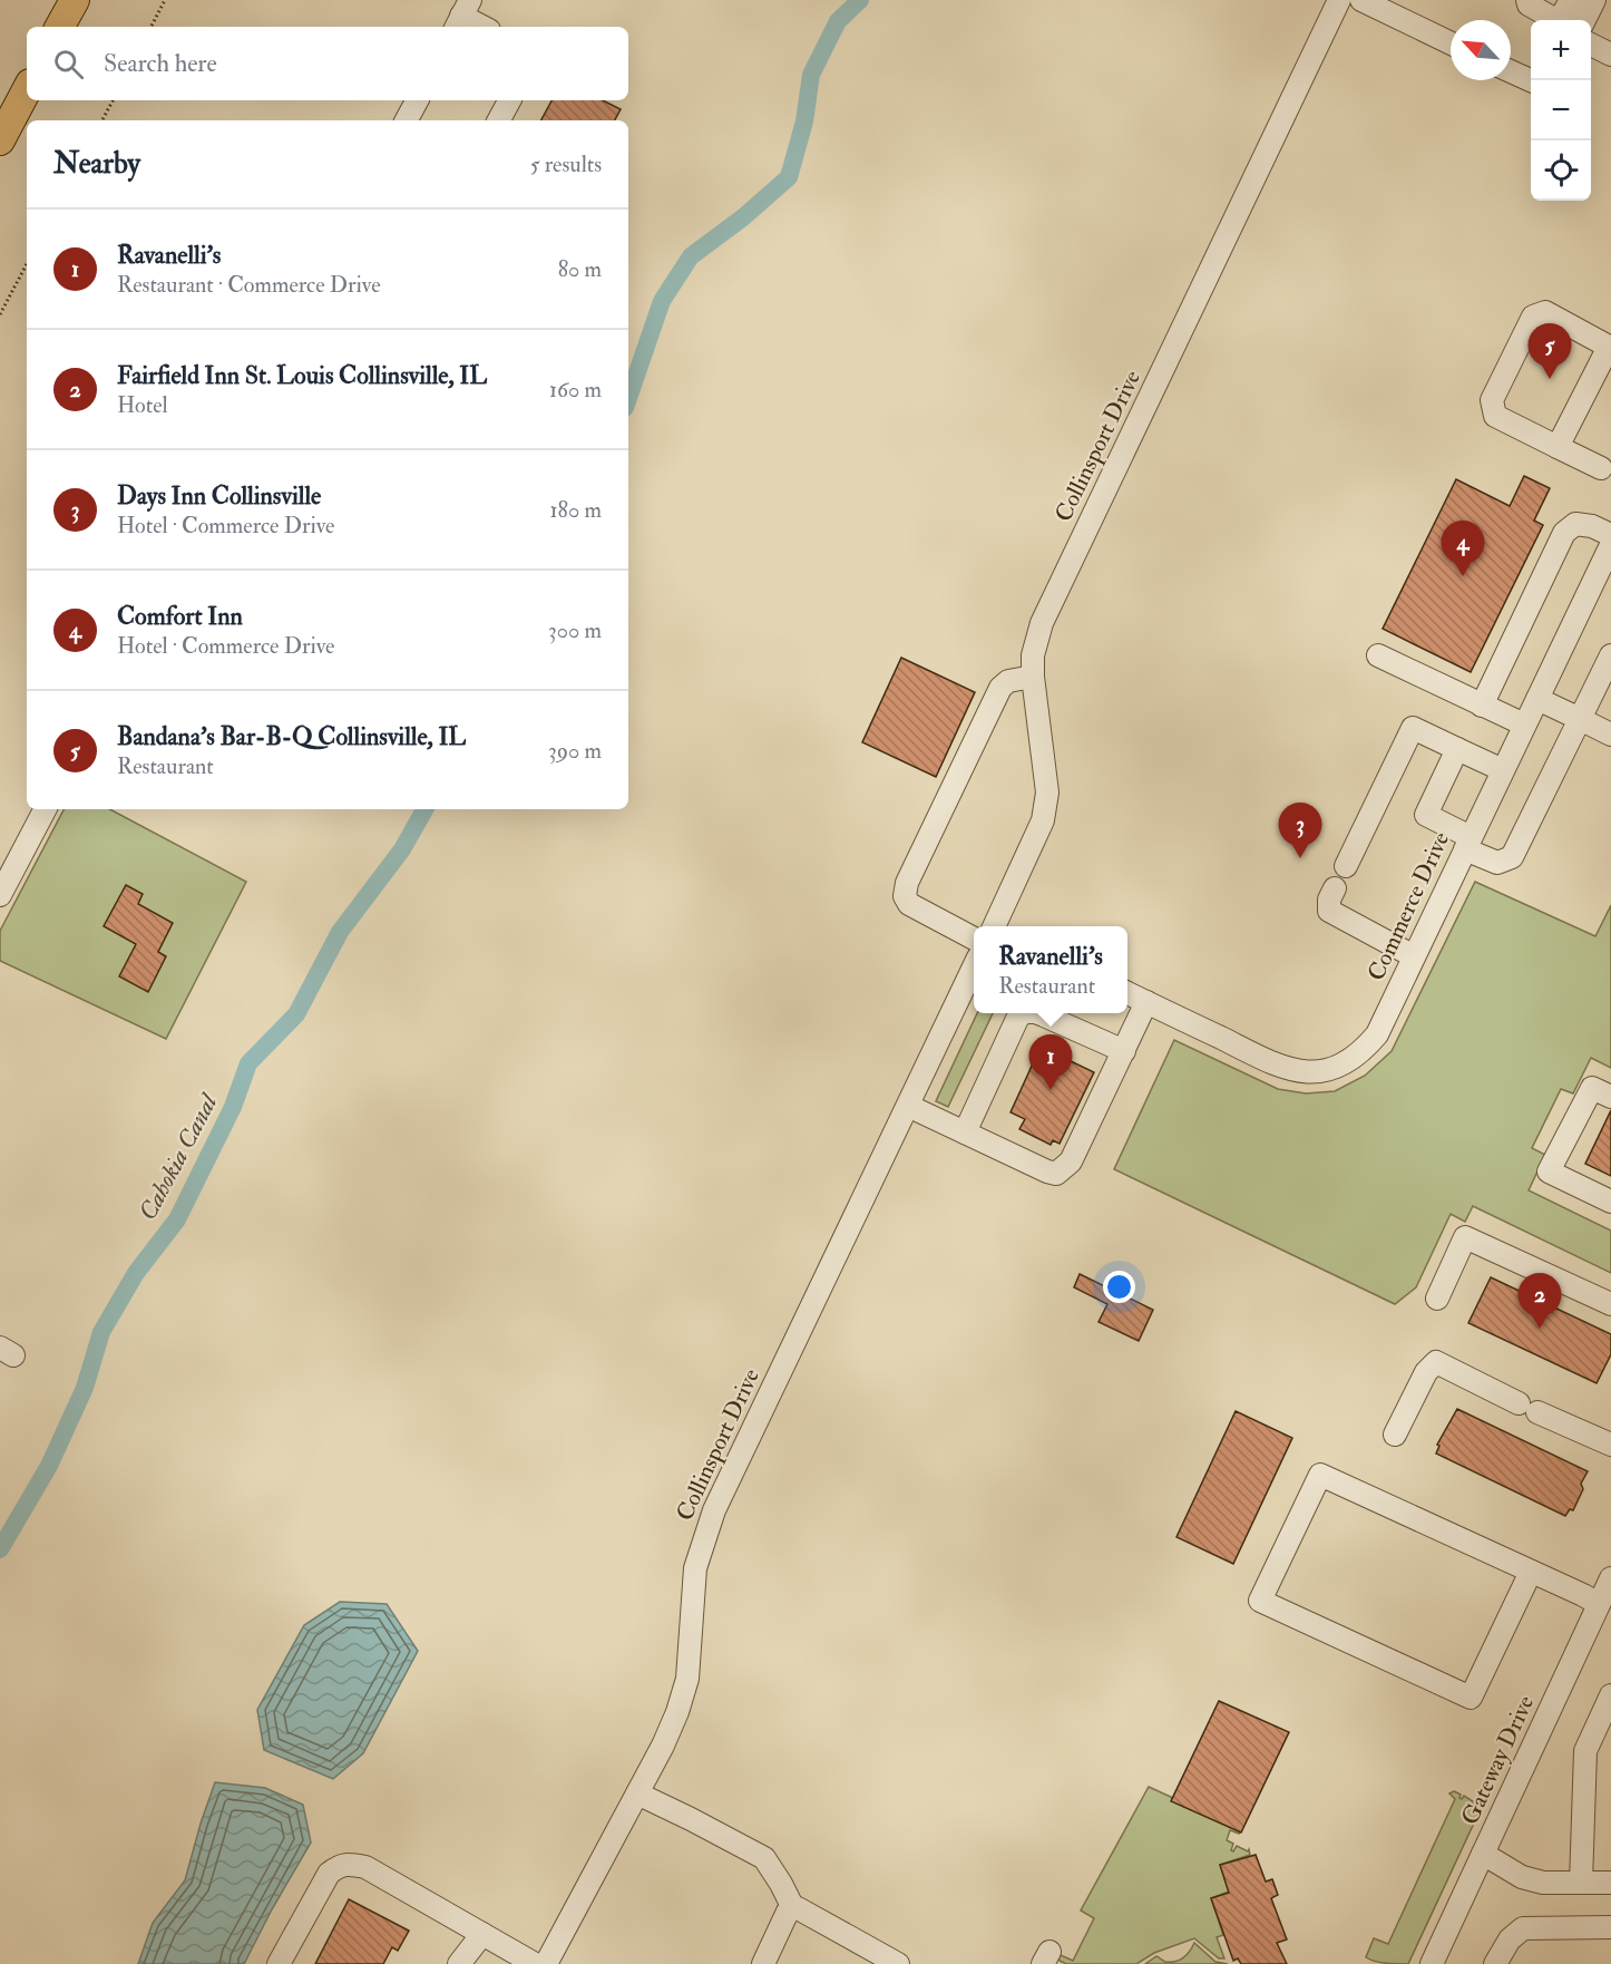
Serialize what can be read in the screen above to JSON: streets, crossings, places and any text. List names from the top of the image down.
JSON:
{
  "streets": {
    "street": ["Collinsport Drive", "Commerce Drive", "Gateway Drive"]
  },
  "water": ["Cahokia Canal"],
  "north": "top left",
  "page": {
    "map_buttons": ["+", "−"],
    "search": "Search here",
    "heading": ["Nearby", "5 results"],
    "list": [
      {
        "mark": "1",
        "name": "Ravanelli's",
        "note": "Restaurant · Commerce Drive",
        "value": "80 m"
      },
      {
        "mark": "2",
        "name": "Fairfield Inn St. Louis Collinsville, IL",
        "note": "Hotel",
        "value": "160 m"
      },
      {
        "mark": "3",
        "name": "Days Inn Collinsville",
        "note": "Hotel · Commerce Drive",
        "value": "180 m"
      },
      {
        "mark": "4",
        "name": "Comfort Inn",
        "note": "Hotel · Commerce Drive",
        "value": "300 m"
      },
      {
        "mark": "5",
        "name": "Bandana's Bar-B-Q Collinsville, IL",
        "note": "Restaurant",
        "value": "390 m"
      }
    ],
    "pins": [
      "5",
      "4",
      "3",
      "1",
      "2"
    ],
    "popup": ["Ravanelli's", "Restaurant"]
  }
}
